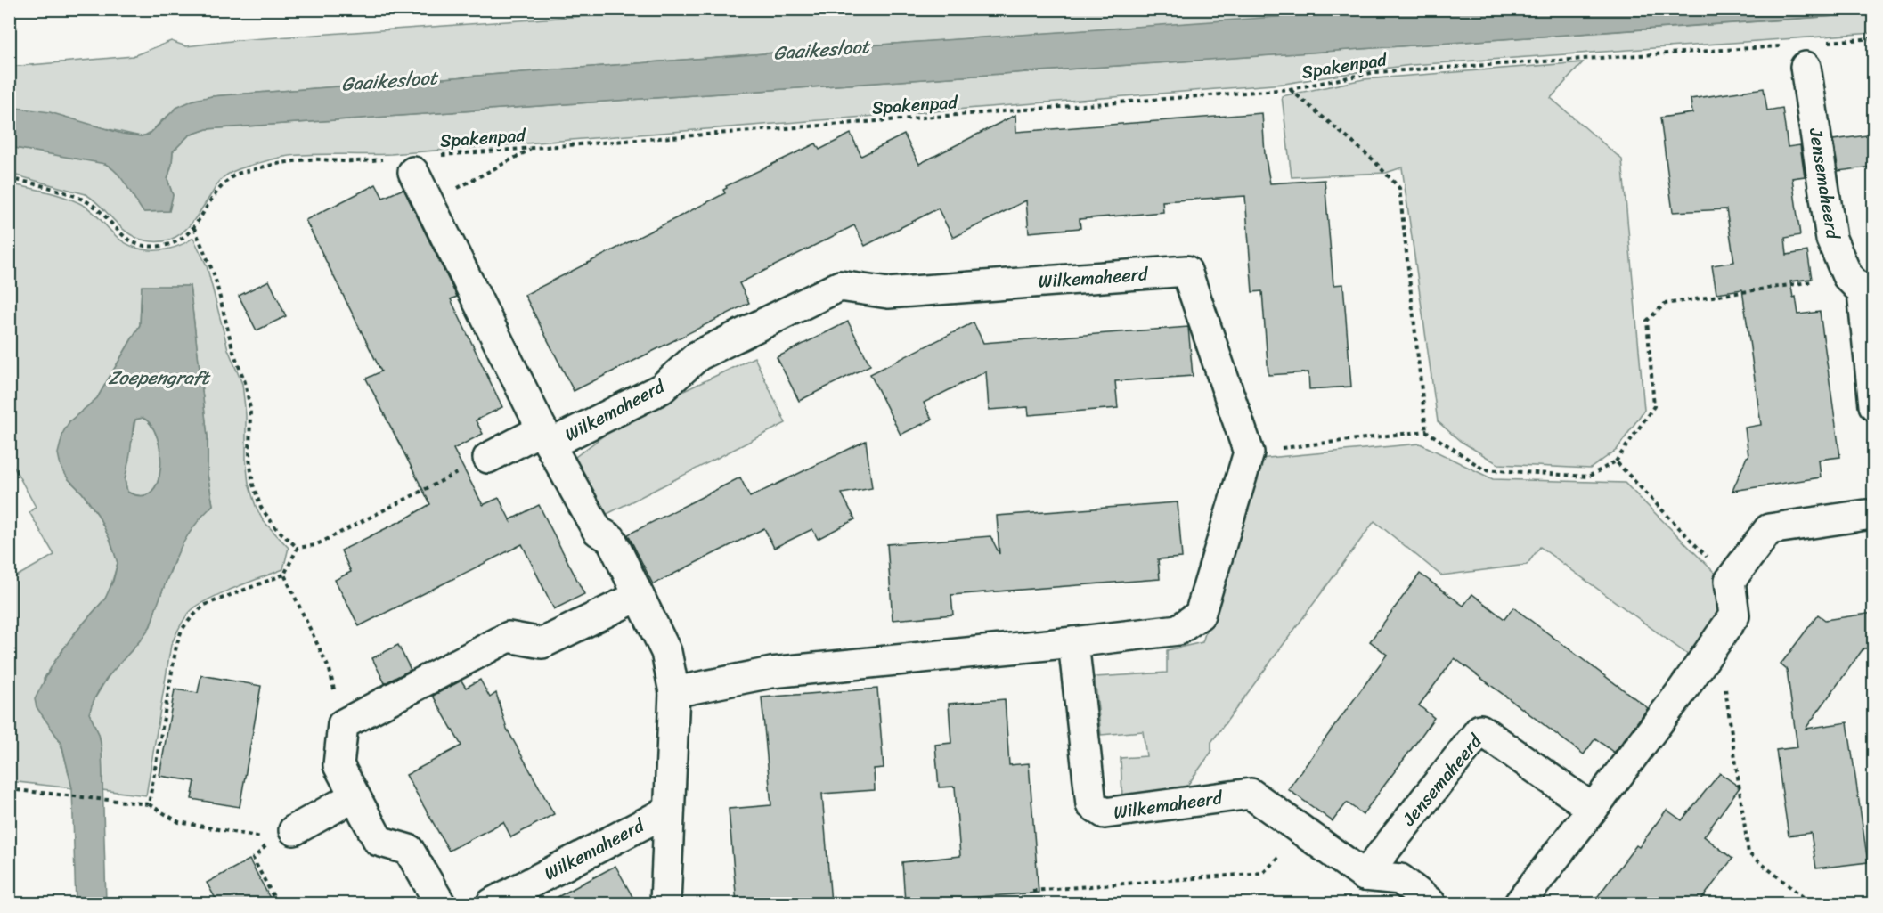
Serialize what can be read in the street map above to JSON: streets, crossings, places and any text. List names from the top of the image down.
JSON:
{
  "streets": {
    "street": ["Jensemaheerd", "Wilkemaheerd"],
    "path": ["Spakenpad"]
  },
  "crossings": [
    ["Spakenpad", "Wilkemaheerd"],
    ["Jensemaheerd", "Wilkemaheerd"]
  ],
  "water": ["Gaaikesloot", "Zoepengraft"]
}
